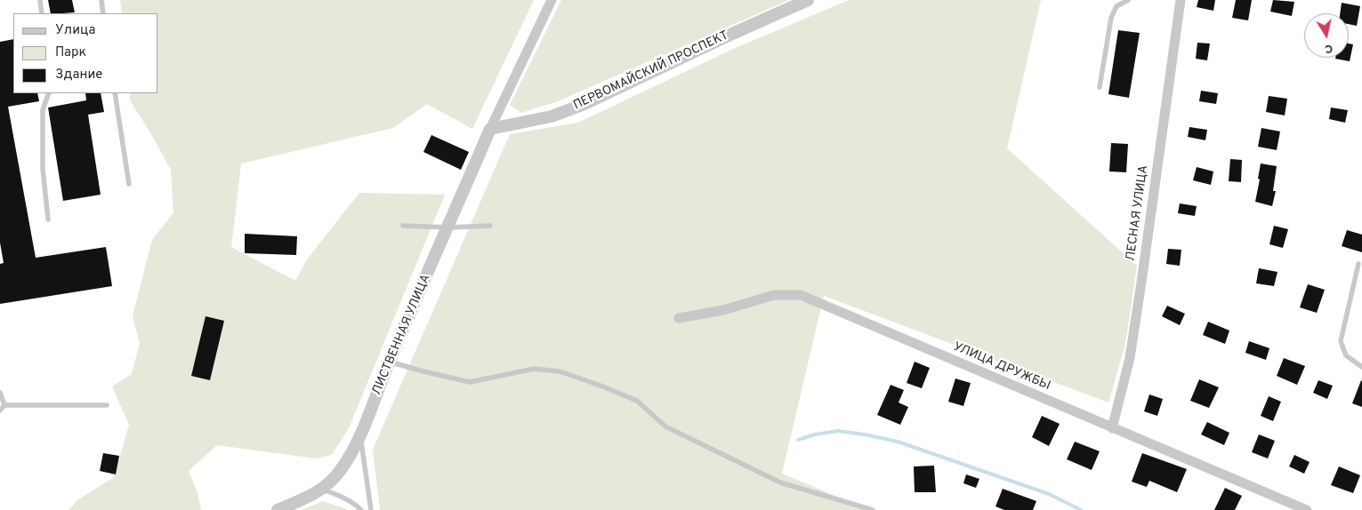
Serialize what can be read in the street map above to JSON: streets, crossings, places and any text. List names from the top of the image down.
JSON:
{
  "streets": {
    "street": [
      "ПЕРВОМАЙСКИЙ ПРОСПЕКТ",
      "ЛЕСНАЯ УЛИЦА",
      "ЛИСТВЕННАЯ УЛИЦА",
      "УЛИЦА ДРУЖБЫ"
    ]
  },
  "crossings": [
    ["ПЕРВОМАЙСКИЙ ПРОСПЕКТ", "ЛИСТВЕННАЯ УЛИЦА"],
    ["ЛЕСНАЯ УЛИЦА", "УЛИЦА ДРУЖБЫ"]
  ],
  "legend": ["Улица", "Парк", "Здание"],
  "north": "bottom"
}
